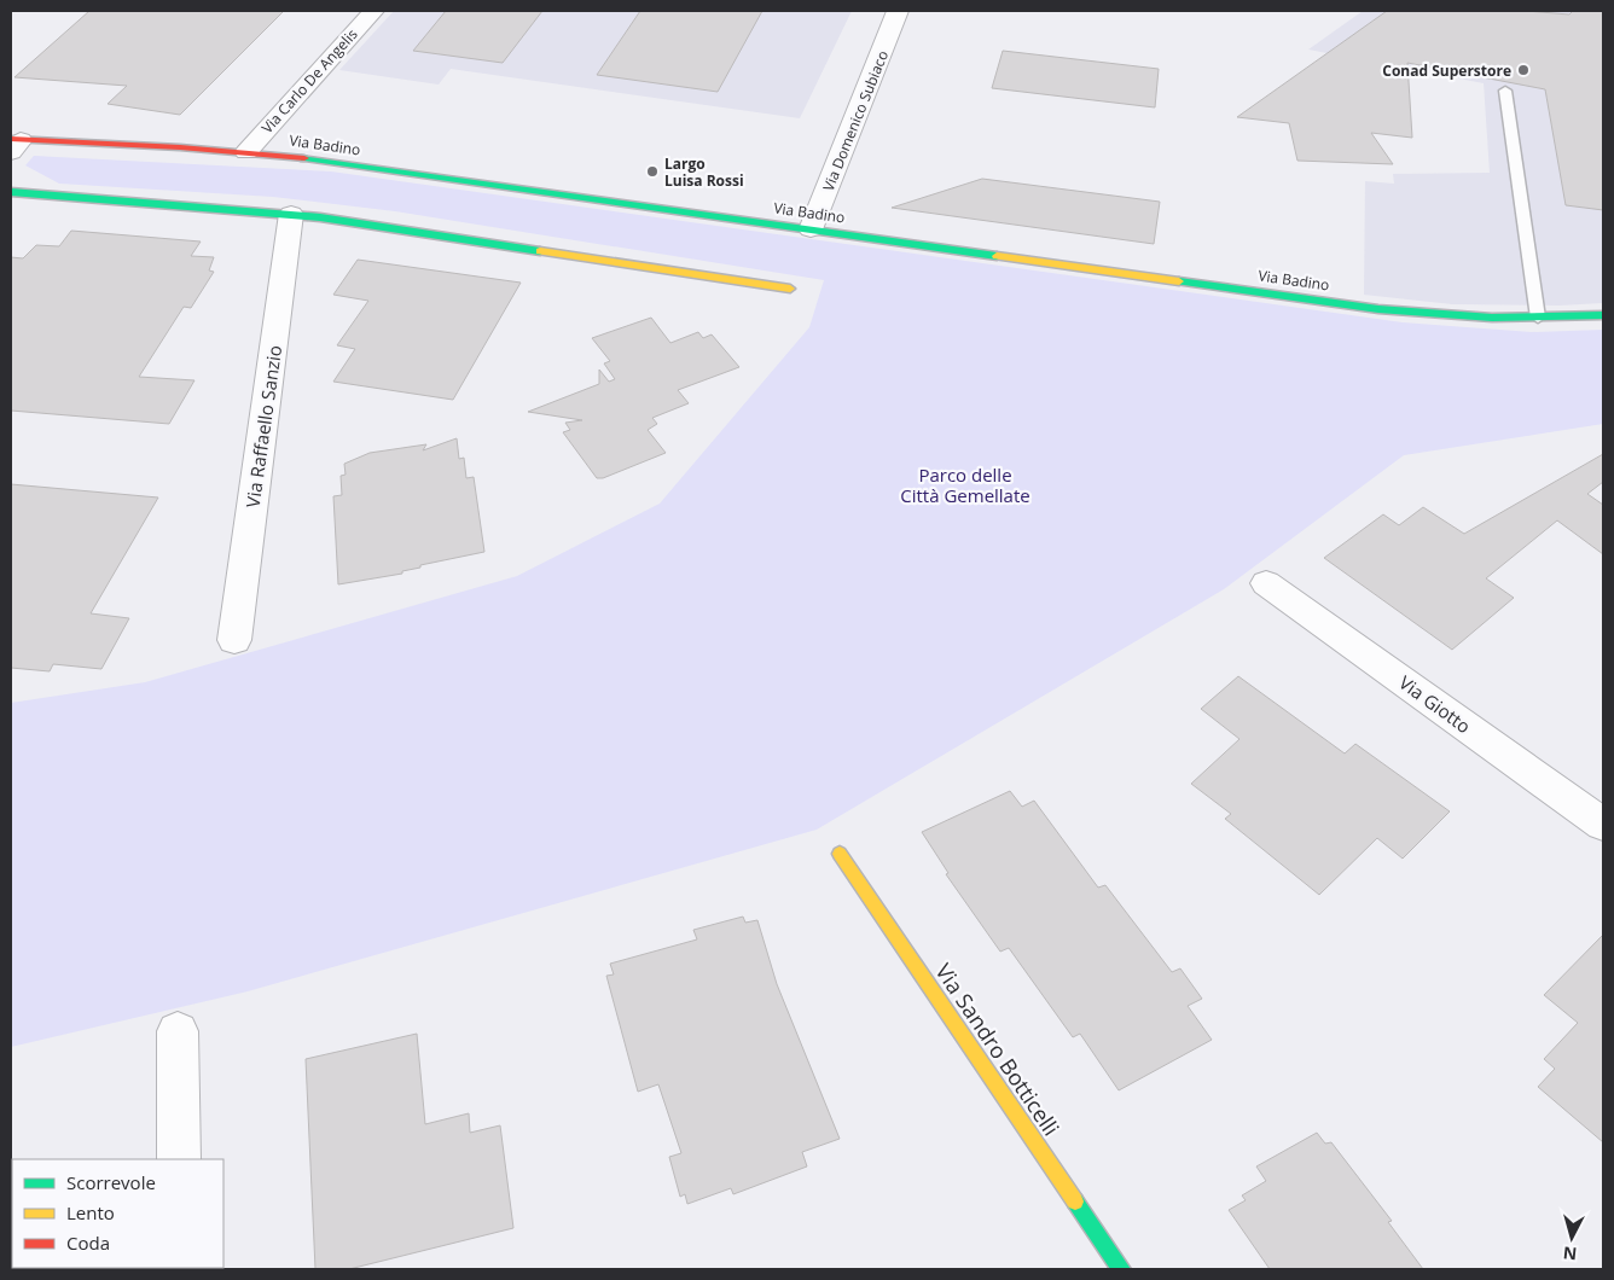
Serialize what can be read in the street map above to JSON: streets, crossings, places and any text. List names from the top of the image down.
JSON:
{
  "streets": {
    "street": [
      "Via Carlo De Angelis",
      "Via Domenico Subiaco",
      "Via Badino",
      "Via Raffaello Sanzio",
      "Via Giotto",
      "Via Sandro Botticelli"
    ]
  },
  "crossings": [
    ["Via Carlo De Angelis", "Via Badino"],
    ["Via Domenico Subiaco", "Via Badino"]
  ],
  "parks": ["Parco delle Città Gemellate"],
  "places": ["Conad Superstore", "Largo Luisa Rossi"],
  "legend": ["Scorrevole", "Lento", "Coda"],
  "north": "bottom"
}
